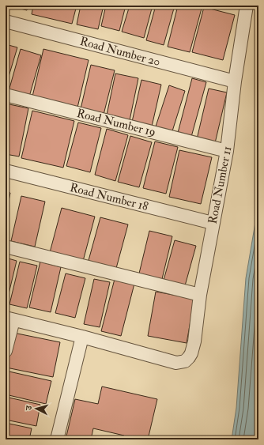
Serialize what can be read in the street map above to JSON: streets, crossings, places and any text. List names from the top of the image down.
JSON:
{
  "streets": {
    "street": [
      "Road Number 20",
      "Road Number 19",
      "Road Number 11",
      "Road Number 18"
    ]
  },
  "crossings": [
    ["Road Number 20", "Road Number 11"],
    ["Road Number 19", "Road Number 11"],
    ["Road Number 11", "Road Number 18"]
  ],
  "north": "left"
}
